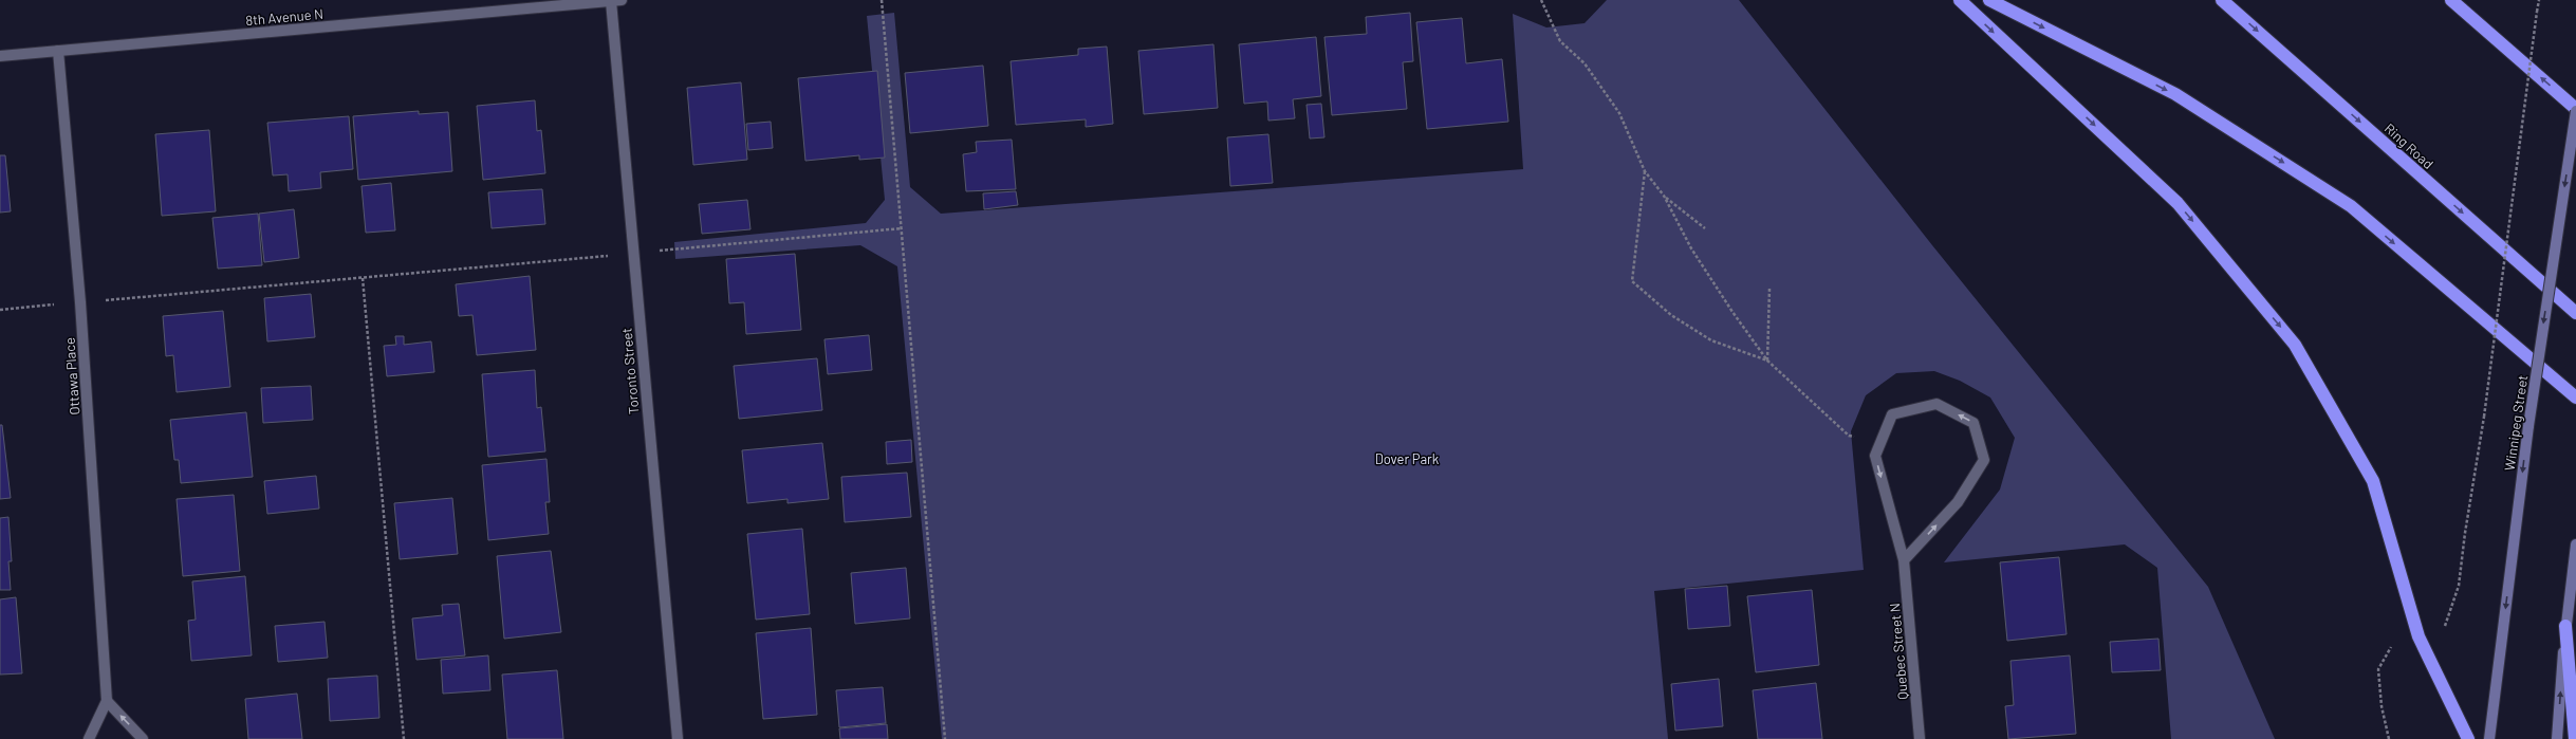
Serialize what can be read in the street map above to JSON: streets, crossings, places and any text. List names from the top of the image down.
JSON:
{
  "streets": {
    "highway": ["Ring Road"],
    "main road": ["Winnipeg Street"],
    "street": [
      "8th Avenue N",
      "Toronto Street",
      "Ottawa Place",
      "Quebec Street N"
    ]
  },
  "crossings": [
    ["8th Avenue N", "Toronto Street"],
    ["8th Avenue N", "Ottawa Place"]
  ],
  "parks": ["Dover Park"]
}
